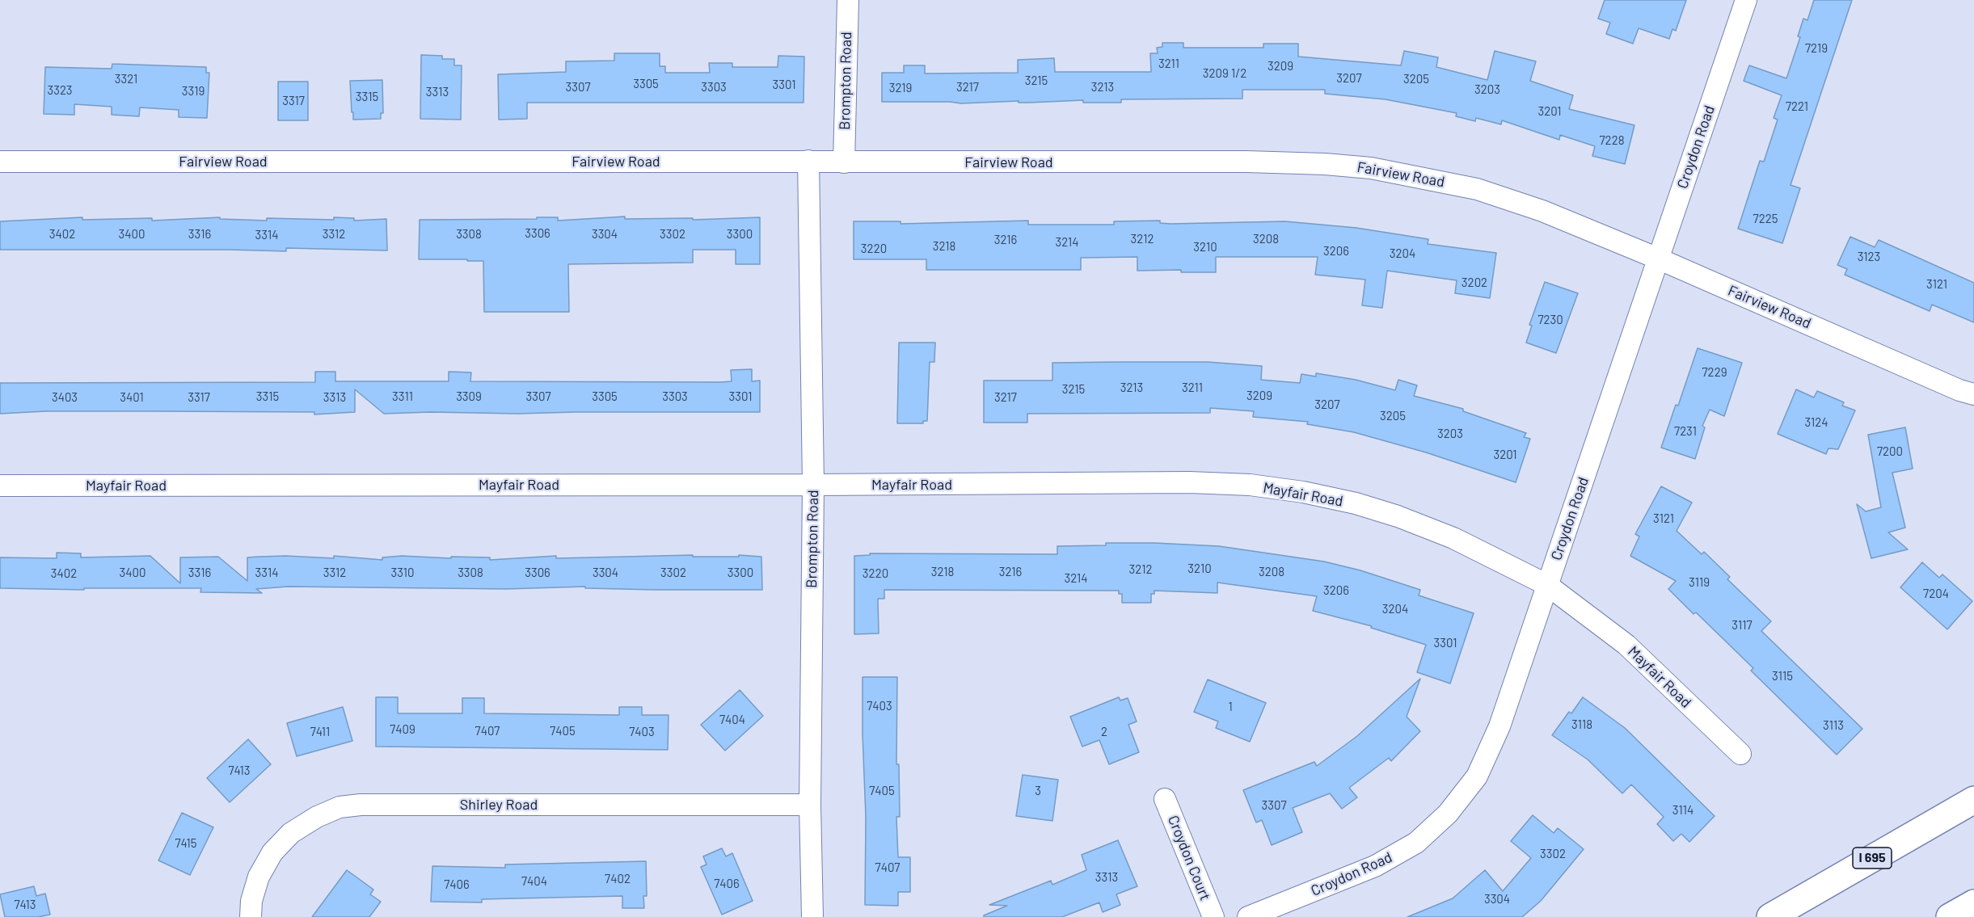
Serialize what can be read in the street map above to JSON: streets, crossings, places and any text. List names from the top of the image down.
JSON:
{
  "streets": {
    "highway": ["I 695"],
    "street": [
      "Brompton Road",
      "Croydon Road",
      "Fairview Road",
      "Mayfair Road",
      "Shirley Road",
      "Croydon Court"
    ]
  },
  "crossings": [
    ["Brompton Road", "Fairview Road"],
    ["Brompton Road", "Mayfair Road"],
    ["Brompton Road", "Shirley Road"],
    ["Croydon Road", "Fairview Road"],
    ["Croydon Road", "Mayfair Road"]
  ],
  "house_numbers": [
    "7219",
    "3211",
    "3209",
    "3209 1/2",
    "3207",
    "3321",
    "3205",
    "3215",
    "3305",
    "3301",
    "3307",
    "3303",
    "3217",
    "3213",
    "3219",
    "3203",
    "3323",
    "3319",
    "3313",
    "3315",
    "3317",
    "7221",
    "3201",
    "7228",
    "7225",
    "3306",
    "3402",
    "3400",
    "3316",
    "3312",
    "3308",
    "3304",
    "3302",
    "3300",
    "3314",
    "3212",
    "3208",
    "3216",
    "3214",
    "3218",
    "3210",
    "3220",
    "3206",
    "3204",
    "3123",
    "3202",
    "3121",
    "7230",
    "7229",
    "3213",
    "3211",
    "3215",
    "3209",
    "3315",
    "3311",
    "3309",
    "3307",
    "3305",
    "3303",
    "3301",
    "3403",
    "3401",
    "3317",
    "3313",
    "3217",
    "3207",
    "3205",
    "3124",
    "7231",
    "3203",
    "7200",
    "3201",
    "3121",
    "3210",
    "3212",
    "3218",
    "3216",
    "3208",
    "3400",
    "3316",
    "3314",
    "3312",
    "3310",
    "3308",
    "3306",
    "3304",
    "3302",
    "3300",
    "3402",
    "3220",
    "3214",
    "3119",
    "3206",
    "7204",
    "3204",
    "3117",
    "3301",
    "3115",
    "7403",
    "1",
    "7404",
    "3118",
    "3113",
    "7409",
    "7407",
    "7405",
    "7411",
    "7403",
    "2",
    "7413",
    "7405",
    "3",
    "3307",
    "3114",
    "7415",
    "3302",
    "7407",
    "3313",
    "7402",
    "7404",
    "7406",
    "7406",
    "3304",
    "7413"
  ]
}
